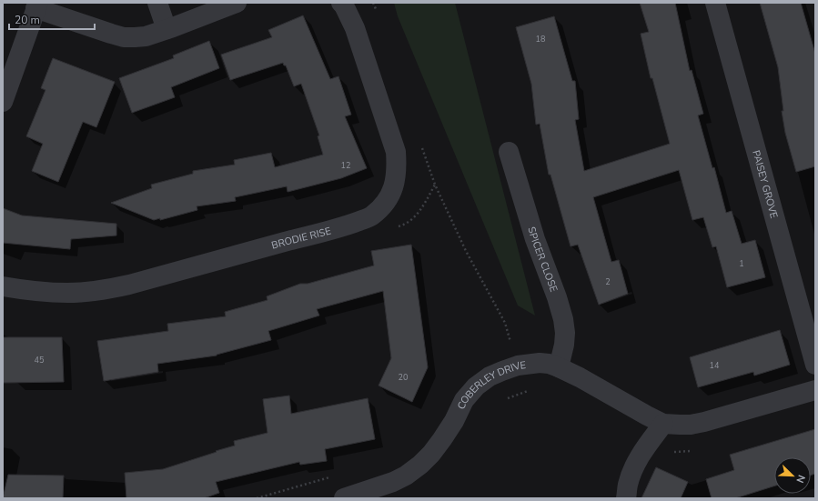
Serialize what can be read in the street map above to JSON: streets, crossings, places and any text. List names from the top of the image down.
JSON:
{
  "streets": {
    "street": [
      "PAISEY GROVE",
      "BRODIE RISE",
      "SPICER CLOSE",
      "COBERLEY DRIVE"
    ]
  },
  "crossings": [
    ["SPICER CLOSE", "COBERLEY DRIVE"]
  ],
  "house_numbers": [
    "18",
    "12",
    "1",
    "2",
    "45",
    "14",
    "20"
  ],
  "scale_bar": "20 m",
  "north": "bottom right"
}
